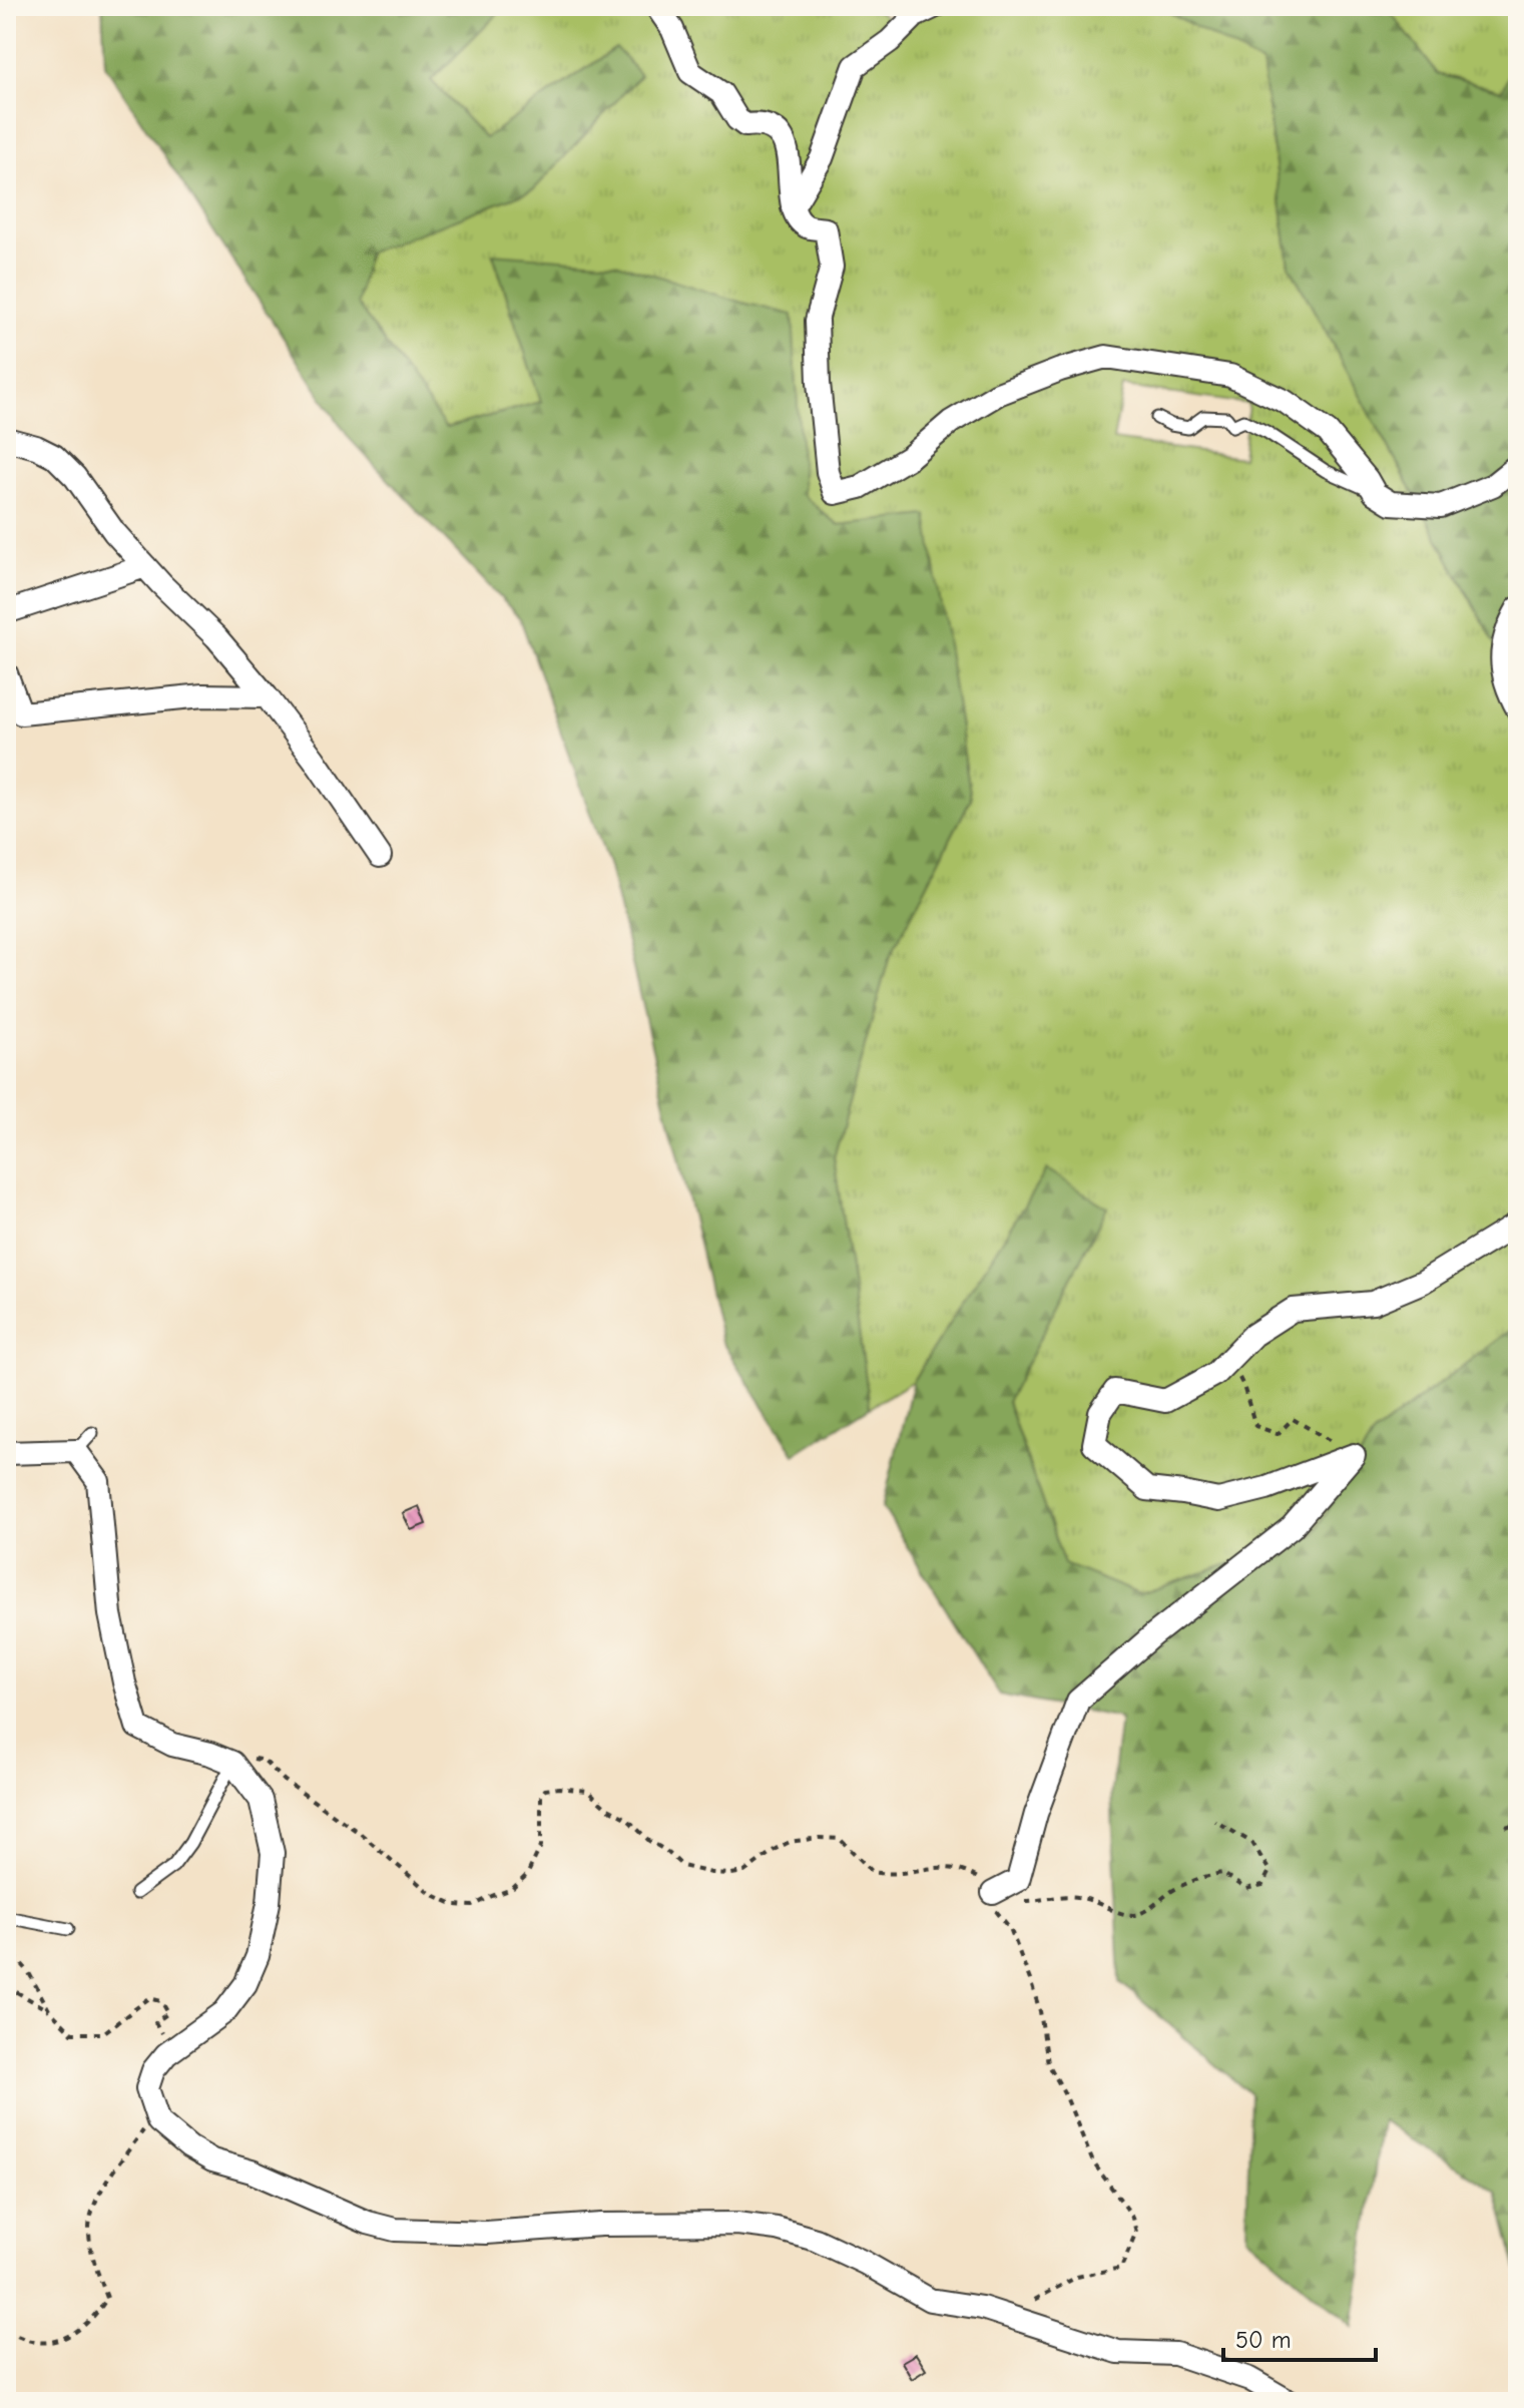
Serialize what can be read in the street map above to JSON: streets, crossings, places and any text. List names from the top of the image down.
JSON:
{
  "scale_bar": "50 m"
}
